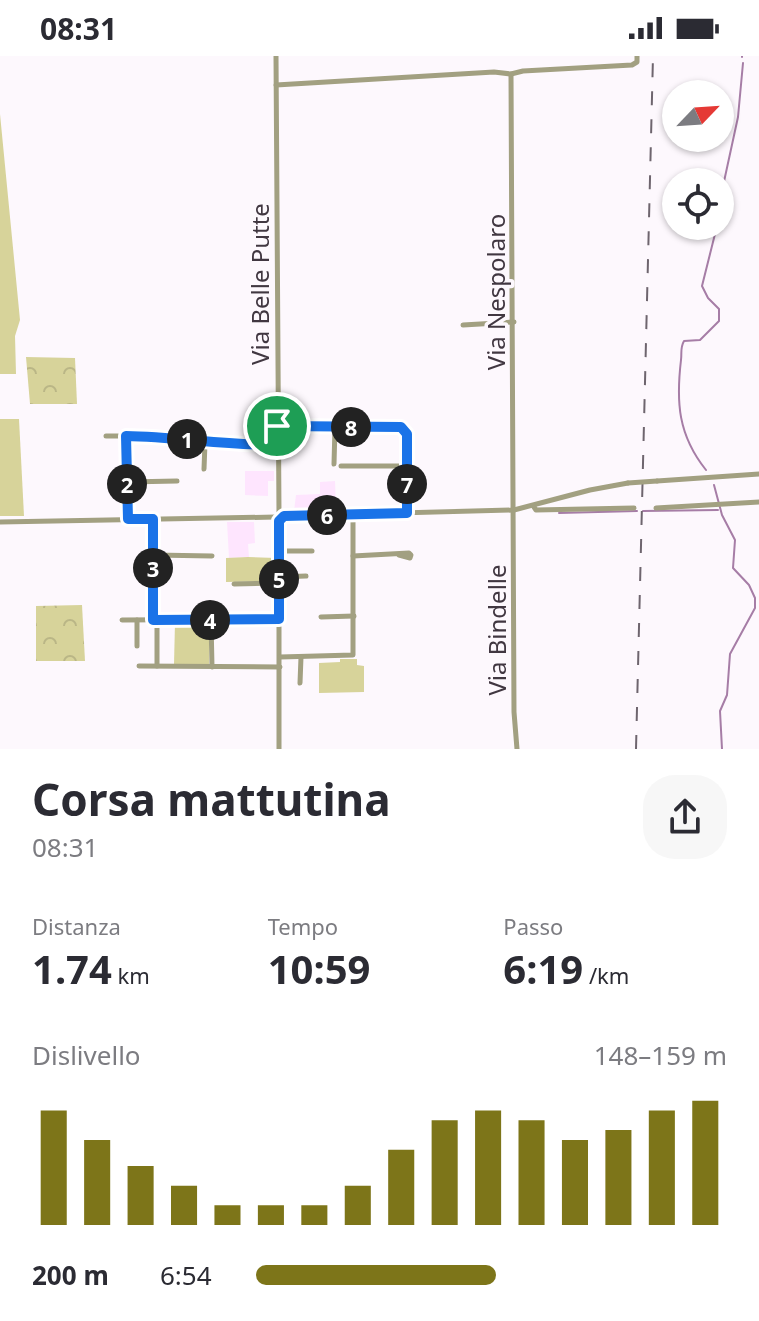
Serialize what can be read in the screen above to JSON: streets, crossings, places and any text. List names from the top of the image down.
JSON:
{
  "streets": {
    "street": ["Via Belle Putte", "Via Nespolaro", "Via Bindelle"]
  },
  "crossings": [
    ["Via Nespolaro", "Via Bindelle"]
  ],
  "north": "top right",
  "page": {
    "status": "08:31",
    "pins": [
      "8",
      "1",
      "2",
      "7",
      "6",
      "3",
      "5",
      "4"
    ],
    "heading": ["Corsa mattutina", "08:31"],
    "stats": [
      ["Distanza", "1.74 km"],
      ["Tempo", "10:59"],
      ["Passo", "6:19 /km"]
    ],
    "chart": ["Dislivello", "148–159 m"],
    "list": [
      {
        "name": "200 m",
        "note": "6:54"
      }
    ]
  }
}
